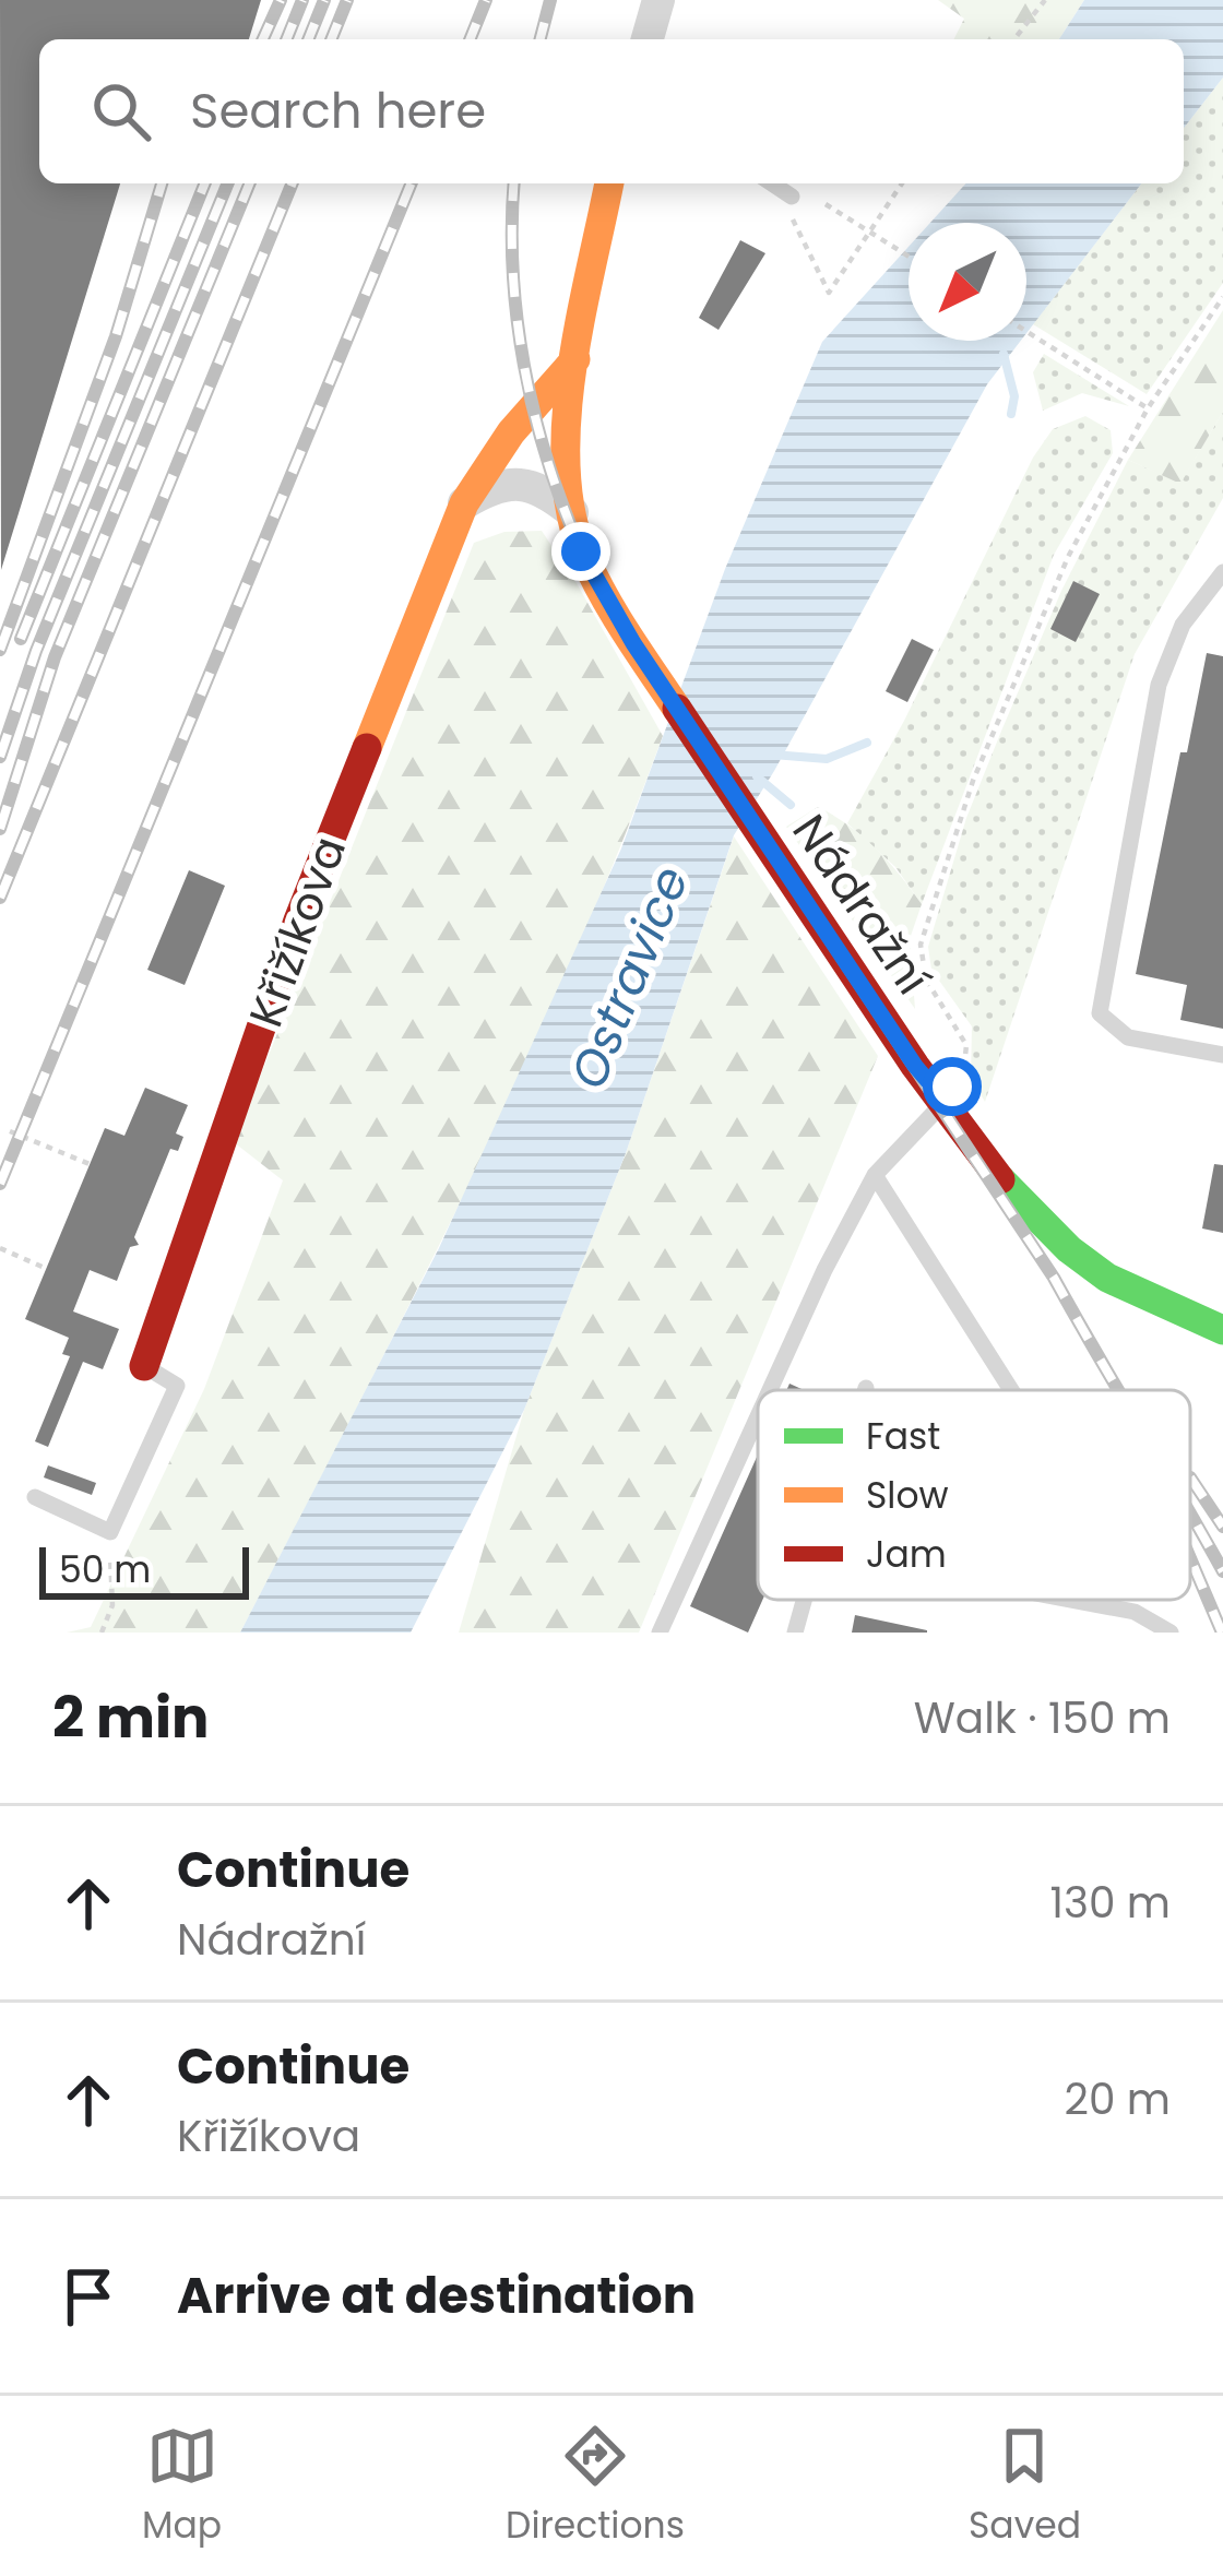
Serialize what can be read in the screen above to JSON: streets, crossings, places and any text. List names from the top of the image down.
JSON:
{
  "streets": {
    "street": ["Nádražní", "Křižíkova"]
  },
  "water": ["Ostravice"],
  "legend": ["Fast", "Slow", "Jam"],
  "scale_bar": "50 m",
  "north": "bottom left",
  "page": {
    "search": "Search here",
    "scale": "50 m",
    "heading": ["2 min", "Walk · 150 m"],
    "list": [
      ["Continue", "Nádražní", "130 m"],
      ["Continue", "Křižíkova", "20 m"],
      "Arrive at destination"
    ],
    "nav": ["Map", "Directions", "Saved"]
  }
}
